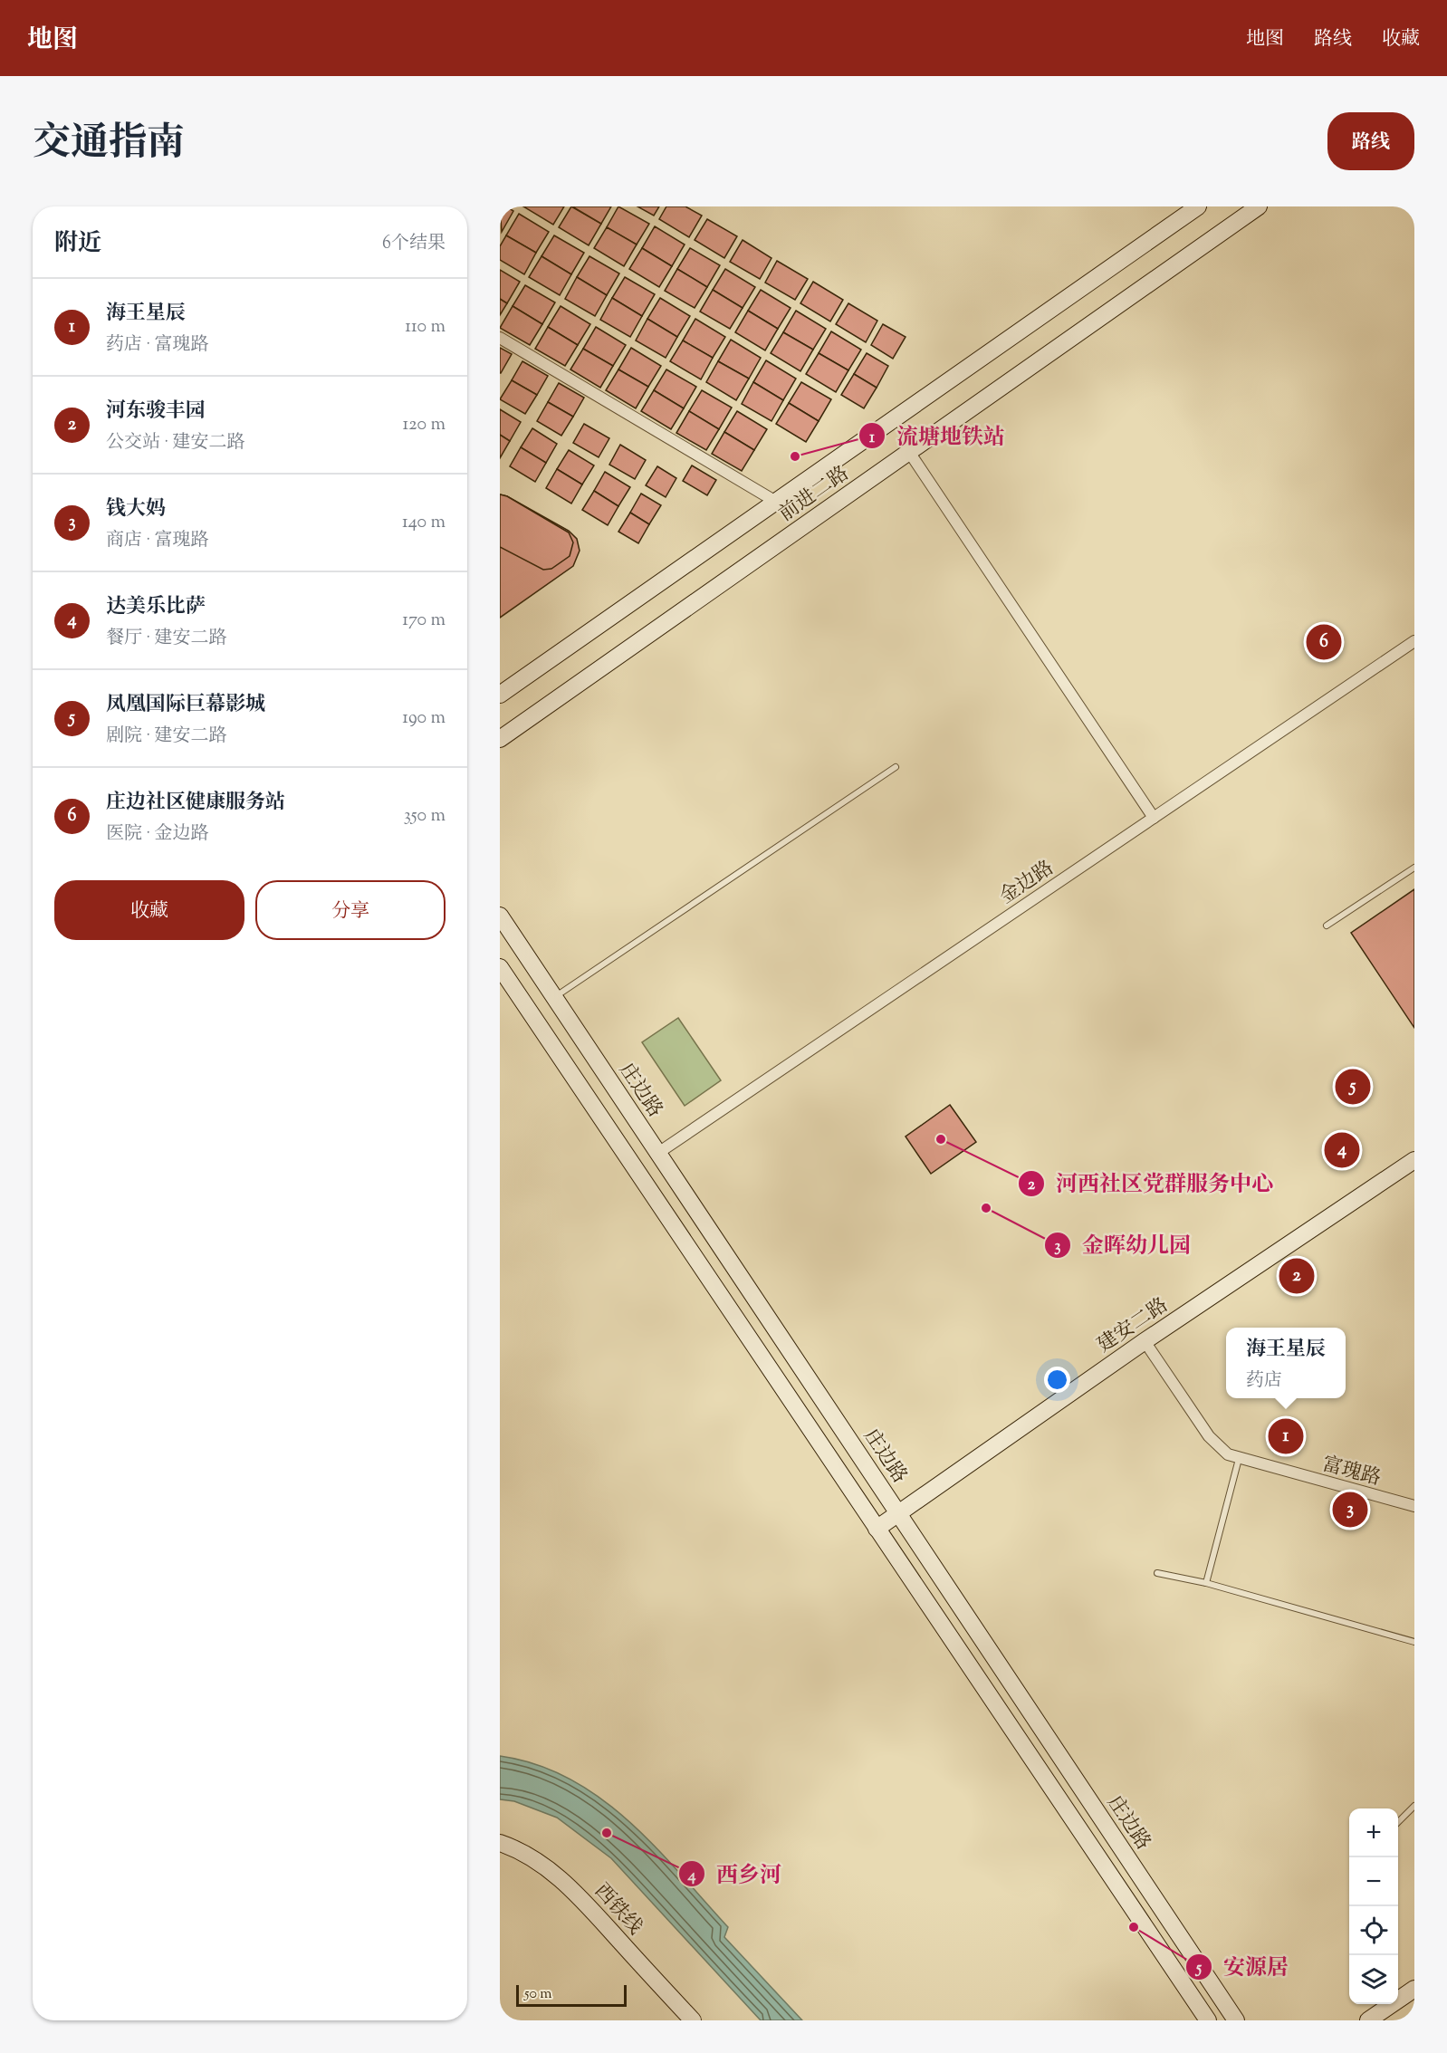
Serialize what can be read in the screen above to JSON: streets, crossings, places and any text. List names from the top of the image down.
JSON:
{
  "streets": {
    "main road": [
      "前进二路",
      "庄边路",
      "建安二路",
      "西铁线"
    ],
    "street": ["金边路", "富瑰路"]
  },
  "crossings": [
    ["金边路", "庄边路"],
    ["庄边路", "建安二路"],
    ["建安二路", "富瑰路"]
  ],
  "places": [
    "流塘地铁站",
    "河西社区党群服务中心",
    "金晖幼儿园",
    "西乡河",
    "安源居"
  ],
  "scale_bar": "50 m",
  "page": {
    "header": "地图",
    "nav": ["地图", "路线", "收藏"],
    "title": "交通指南",
    "buttons": [
      "路线",
      ["收藏", "分享"]
    ],
    "heading": ["附近", "6个结果"],
    "list": [
      {
        "mark": "1",
        "name": "海王星辰",
        "note": "药店 · 富瑰路",
        "value": "110 m"
      },
      {
        "mark": "2",
        "name": "河东骏丰园",
        "note": "公交站 · 建安二路",
        "value": "120 m"
      },
      {
        "mark": "3",
        "name": "钱大妈",
        "note": "商店 · 富瑰路",
        "value": "140 m"
      },
      {
        "mark": "4",
        "name": "达美乐比萨",
        "note": "餐厅 · 建安二路",
        "value": "170 m"
      },
      {
        "mark": "5",
        "name": "凤凰国际巨幕影城",
        "note": "剧院 · 建安二路",
        "value": "190 m"
      },
      {
        "mark": "6",
        "name": "庄边社区健康服务站",
        "note": "医院 · 金边路",
        "value": "350 m"
      }
    ],
    "pins": [
      "6",
      "5",
      "4",
      "2",
      "1",
      "3"
    ],
    "popup": ["海王星辰", "药店"],
    "map_buttons": ["+", "−"],
    "scale": "50 m"
  }
}
